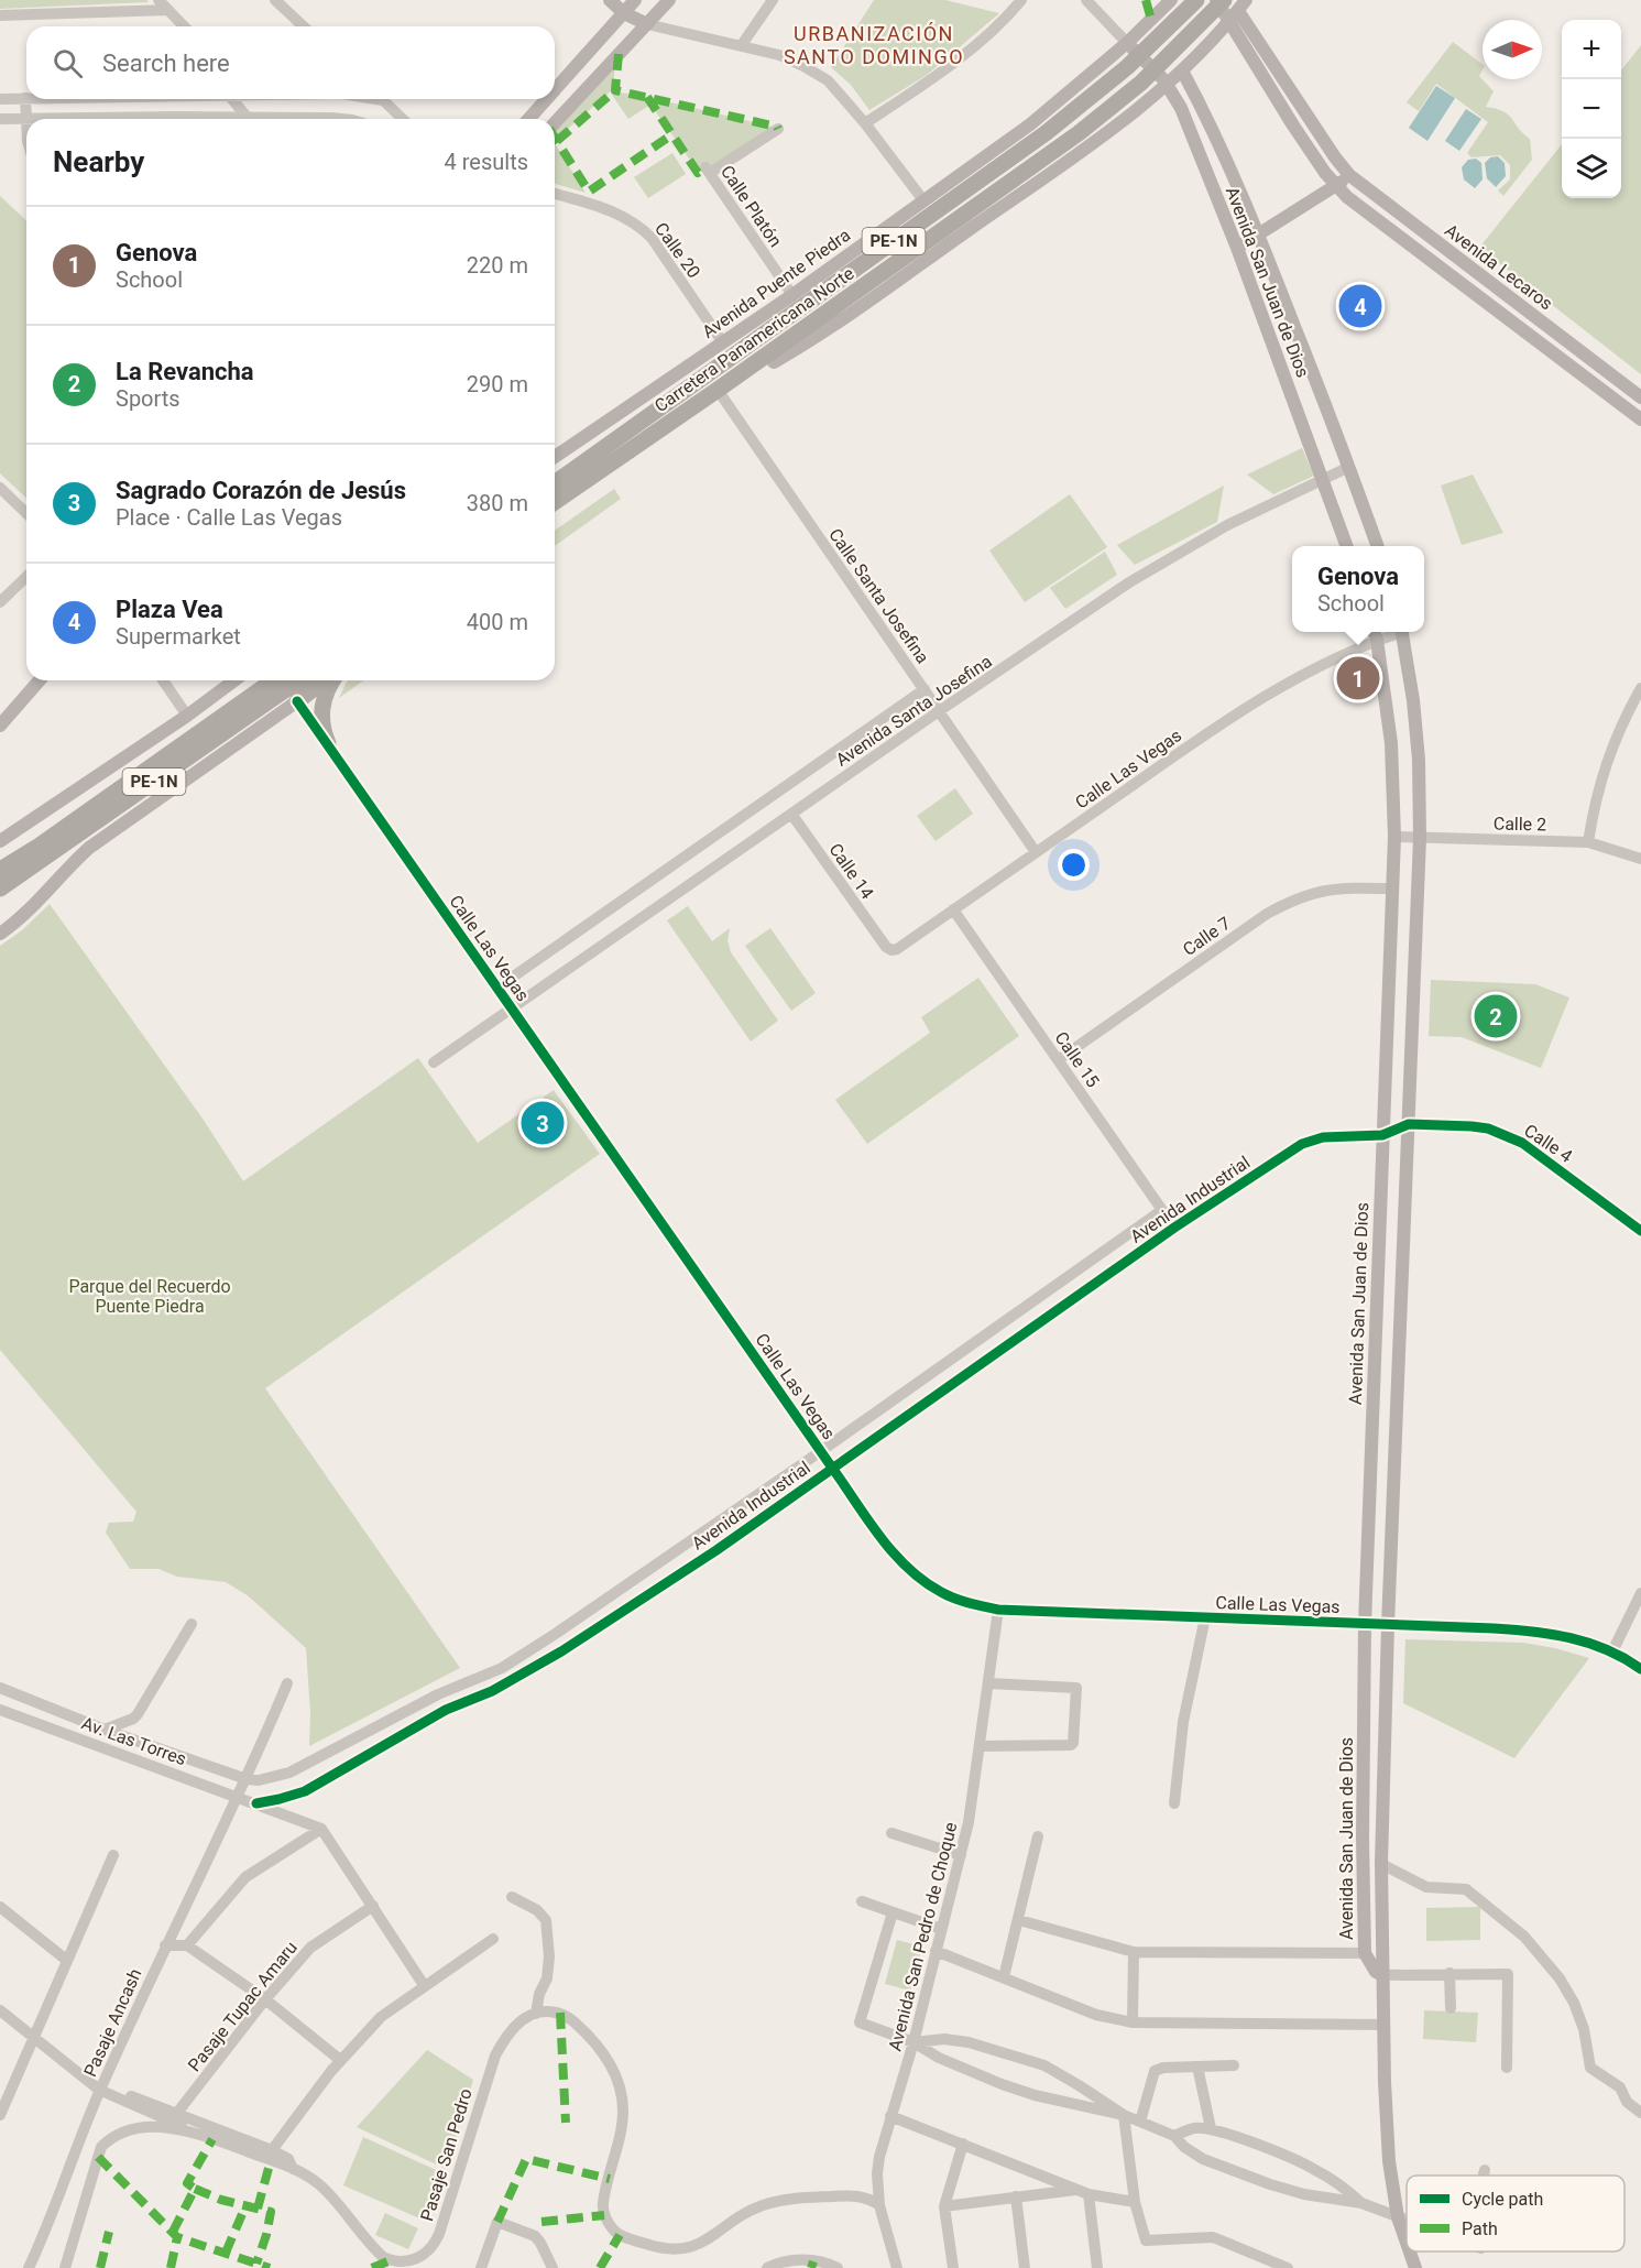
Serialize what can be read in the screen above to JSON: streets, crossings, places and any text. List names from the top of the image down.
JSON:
{
  "streets": {
    "highway": ["PE-1N", "Carretera Panamericana Norte"],
    "main road": ["Avenida Lecaros", "Avenida San Juan de Dios", "Avenida Puente Piedra"],
    "street": [
      "Calle Platón",
      "Calle 20",
      "Calle Santa Josefina",
      "Avenida Santa Josefina",
      "Calle Las Vegas",
      "Calle 2",
      "Calle 14",
      "Calle 7",
      "Calle 15",
      "Calle 4",
      "Avenida Industrial",
      "Av. Las Torres",
      "Avenida San Pedro de Choque",
      "Pasaje Tupac Amaru",
      "Pasaje Ancash",
      "Pasaje San Pedro"
    ]
  },
  "crossings": [
    ["Calle Platón", "Avenida Puente Piedra"],
    ["Calle 20", "Avenida Puente Piedra"],
    ["Avenida Lecaros", "Carretera Panamericana Norte"],
    ["Avenida San Juan de Dios", "Avenida Puente Piedra"],
    ["Avenida San Juan de Dios", "Avenida Santa Josefina"],
    ["Avenida San Juan de Dios", "Calle Las Vegas"],
    ["Avenida San Juan de Dios", "Calle 2"],
    ["Avenida San Juan de Dios", "Calle 7"],
    ["Avenida San Juan de Dios", "Calle 4"],
    ["Avenida San Juan de Dios", "Avenida Industrial"],
    ["Carretera Panamericana Norte", "Calle Santa Josefina"],
    ["Calle Santa Josefina", "Avenida Santa Josefina"],
    ["Calle Santa Josefina", "Calle Las Vegas"],
    ["Avenida Santa Josefina", "Calle Las Vegas"],
    ["Avenida Santa Josefina", "Calle 14"],
    ["Calle Las Vegas", "Calle 14"],
    ["Calle Las Vegas", "Calle 15"],
    ["Calle Las Vegas", "Avenida Industrial"],
    ["Calle Las Vegas", "Avenida San Pedro de Choque"],
    ["Calle 7", "Calle 15"],
    ["Calle 15", "Avenida Industrial"],
    ["Calle 4", "Avenida Industrial"],
    ["Avenida Industrial", "Av. Las Torres"],
    ["Av. Las Torres", "Pasaje Ancash"]
  ],
  "districts": ["URBANIZACIÓN SANTO DOMINGO"],
  "parks": ["Parque del Recuerdo Puente Piedra"],
  "legend": ["Cycle path", "Path"],
  "north": "right",
  "page": {
    "map_buttons": ["+", "−"],
    "search": "Search here",
    "heading": ["Nearby", "4 results"],
    "list": [
      {
        "mark": "1",
        "name": "Genova",
        "note": "School",
        "value": "220 m"
      },
      {
        "mark": "2",
        "name": "La Revancha",
        "note": "Sports",
        "value": "290 m"
      },
      {
        "mark": "3",
        "name": "Sagrado Corazón de Jesús",
        "note": "Place · Calle Las Vegas",
        "value": "380 m"
      },
      {
        "mark": "4",
        "name": "Plaza Vea",
        "note": "Supermarket",
        "value": "400 m"
      }
    ],
    "pins": [
      "4",
      "1",
      "2",
      "3"
    ],
    "popup": ["Genova", "School"]
  }
}
